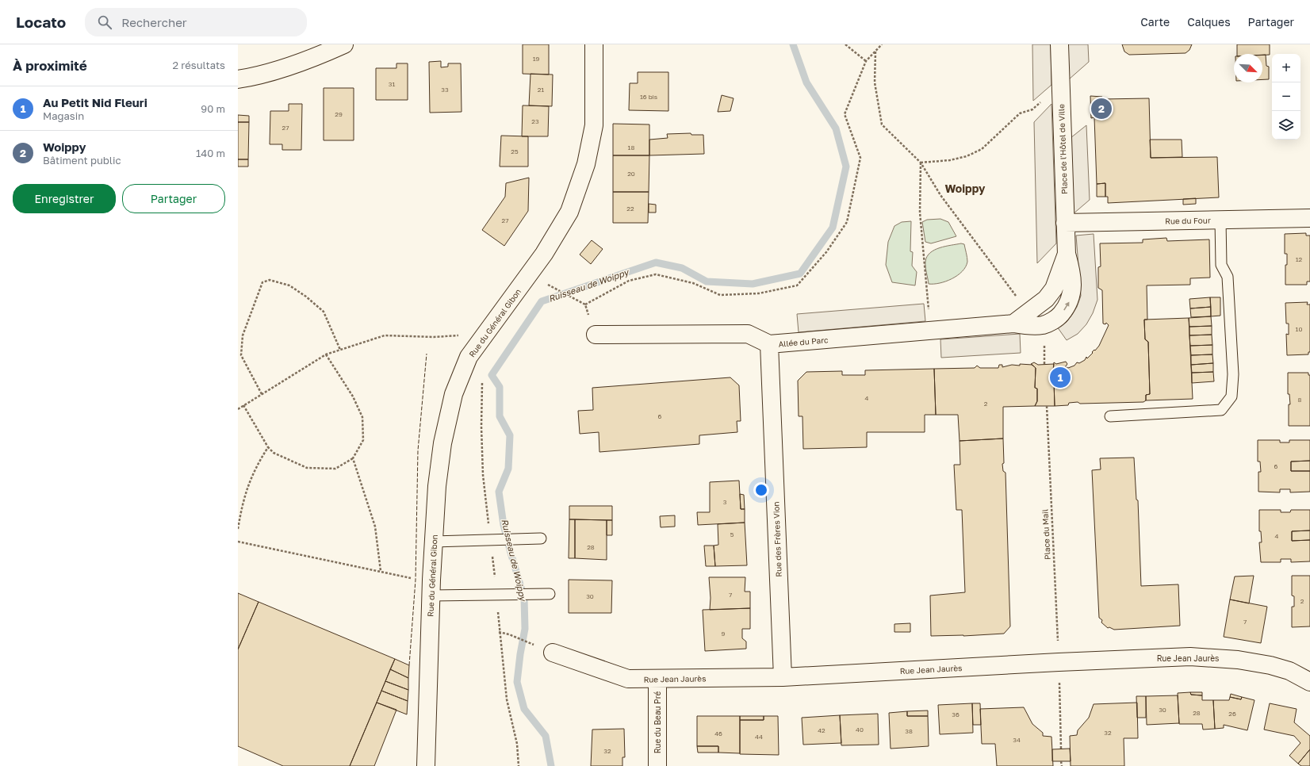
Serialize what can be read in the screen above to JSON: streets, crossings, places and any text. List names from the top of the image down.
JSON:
{
  "streets": {
    "street": [
      "Place de l'Hôtel de Ville",
      "Rue du Four",
      "Rue du Général Gibon",
      "Allée du Parc",
      "Rue des Frères Vion",
      "Rue Jean Jaurès",
      "Rue du Beau Pré"
    ],
    "path": ["Place du Mail"]
  },
  "crossings": [
    ["Place de l'Hôtel de Ville", "Rue du Four"],
    ["Place de l'Hôtel de Ville", "Allée du Parc"],
    ["Allée du Parc", "Rue des Frères Vion"],
    ["Place du Mail", "Rue Jean Jaurès"],
    ["Rue des Frères Vion", "Rue Jean Jaurès"],
    ["Rue Jean Jaurès", "Rue du Beau Pré"]
  ],
  "districts": ["Woippy"],
  "water": ["Ruisseau de Woippy"],
  "house_numbers": [
    "19",
    "31",
    "33",
    "21",
    "16 bis",
    "29",
    "23",
    "27",
    "18",
    "25",
    "20",
    "22",
    "27",
    "12",
    "10",
    "4",
    "8",
    "2",
    "6",
    "6",
    "3",
    "5",
    "4",
    "28",
    "7",
    "30",
    "2",
    "7",
    "9",
    "30",
    "28",
    "26",
    "36",
    "40",
    "42",
    "38",
    "32",
    "46",
    "44",
    "34",
    "32"
  ],
  "north": "bottom right",
  "page": {
    "header": "Locato",
    "search": "Rechercher",
    "nav": ["Carte", "Calques", "Partager"],
    "heading": ["À proximité", "2 résultats"],
    "map_buttons": ["+", "−"],
    "list": [
      {
        "mark": "1",
        "name": "Au Petit Nid Fleuri",
        "note": "Magasin",
        "value": "90 m"
      },
      {
        "mark": "2",
        "name": "Woippy",
        "note": "Bâtiment public",
        "value": "140 m"
      }
    ],
    "pins": ["2", "1"],
    "buttons": ["Enregistrer", "Partager"]
  }
}
